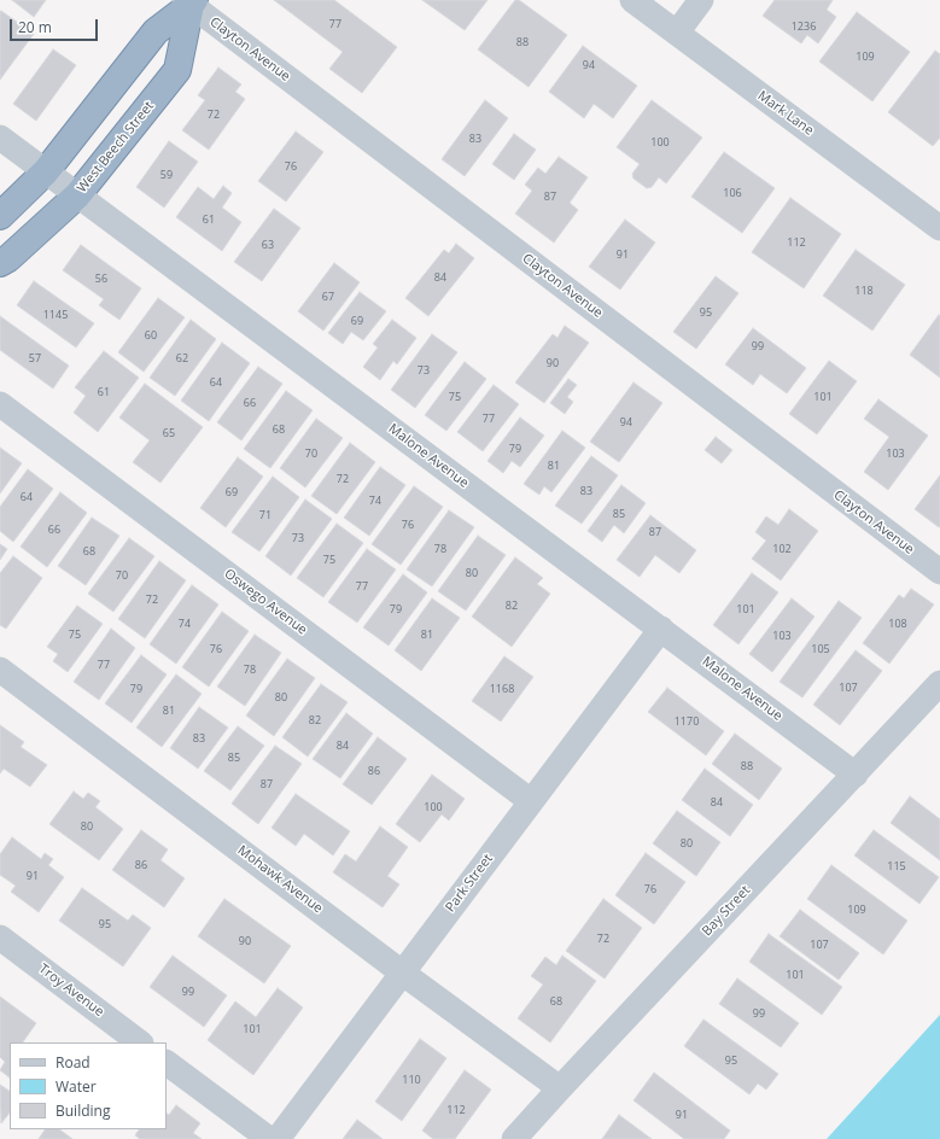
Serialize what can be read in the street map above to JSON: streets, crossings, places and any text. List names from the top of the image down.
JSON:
{
  "streets": {
    "highway": ["West Beech Street"],
    "street": [
      "Clayton Avenue",
      "Mark Lane",
      "Malone Avenue",
      "Oswego Avenue",
      "Mohawk Avenue",
      "Park Street",
      "Bay Street",
      "Troy Avenue"
    ]
  },
  "crossings": [
    ["Clayton Avenue", "West Beech Street"],
    ["West Beech Street", "Malone Avenue"],
    ["Malone Avenue", "Park Street"],
    ["Malone Avenue", "Bay Street"],
    ["Oswego Avenue", "Park Street"],
    ["Mohawk Avenue", "Park Street"],
    ["Mohawk Avenue", "Bay Street"]
  ],
  "house_numbers": [
    "77",
    "1236",
    "88",
    "109",
    "94",
    "72",
    "83",
    "100",
    "76",
    "59",
    "106",
    "87",
    "61",
    "112",
    "63",
    "91",
    "84",
    "56",
    "118",
    "67",
    "95",
    "1145",
    "69",
    "60",
    "99",
    "57",
    "62",
    "90",
    "73",
    "64",
    "61",
    "75",
    "101",
    "66",
    "77",
    "94",
    "68",
    "65",
    "79",
    "70",
    "103",
    "81",
    "72",
    "83",
    "69",
    "64",
    "74",
    "85",
    "71",
    "76",
    "66",
    "87",
    "73",
    "78",
    "102",
    "68",
    "75",
    "80",
    "70",
    "77",
    "72",
    "82",
    "79",
    "101",
    "74",
    "108",
    "75",
    "81",
    "103",
    "76",
    "105",
    "77",
    "78",
    "107",
    "79",
    "1168",
    "80",
    "81",
    "82",
    "1170",
    "83",
    "84",
    "85",
    "88",
    "86",
    "87",
    "84",
    "100",
    "80",
    "80",
    "86",
    "115",
    "91",
    "76",
    "109",
    "95",
    "72",
    "90",
    "107",
    "101",
    "99",
    "68",
    "99",
    "101",
    "95",
    "110",
    "112",
    "91"
  ],
  "legend": ["Road", "Water", "Building"],
  "scale_bar": "20 m"
}
